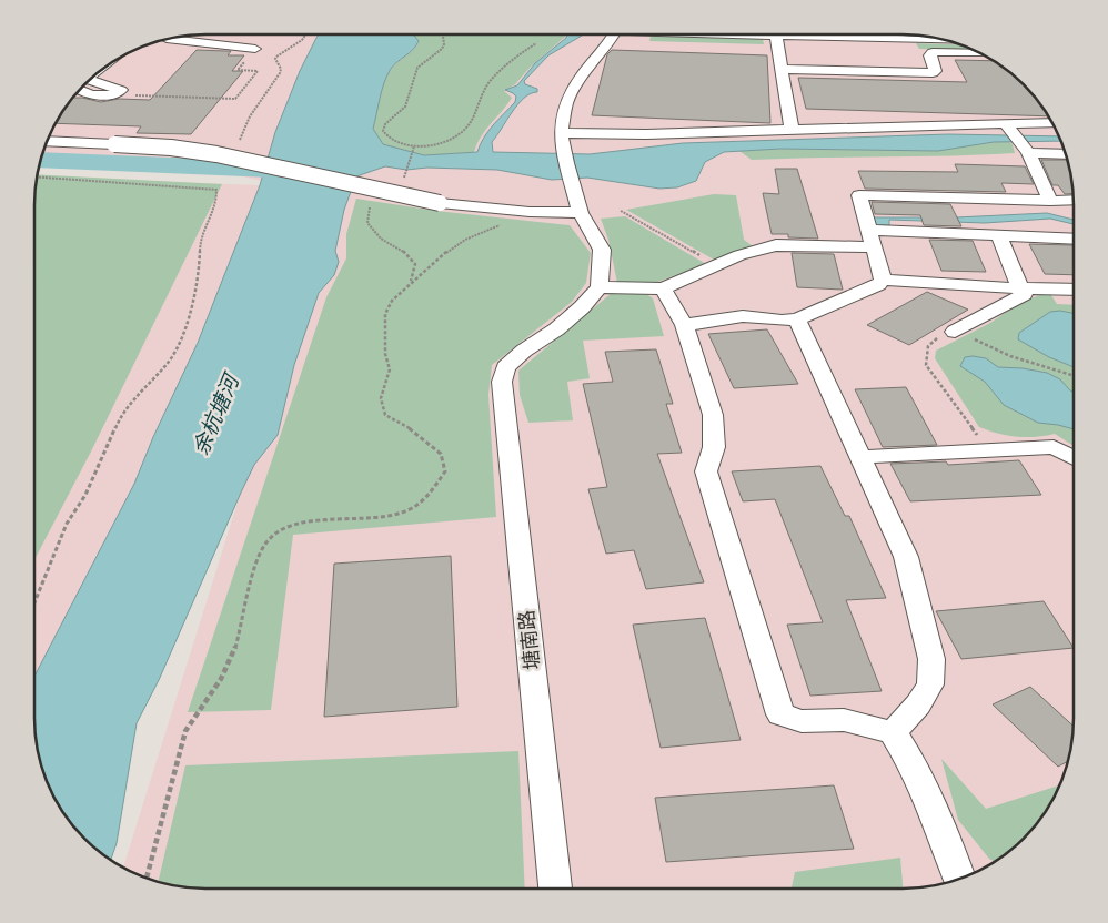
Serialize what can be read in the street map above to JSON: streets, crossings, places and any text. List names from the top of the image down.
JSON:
{
  "streets": {
    "street": ["塘南路"]
  },
  "water": ["余杭塘河"]
}
